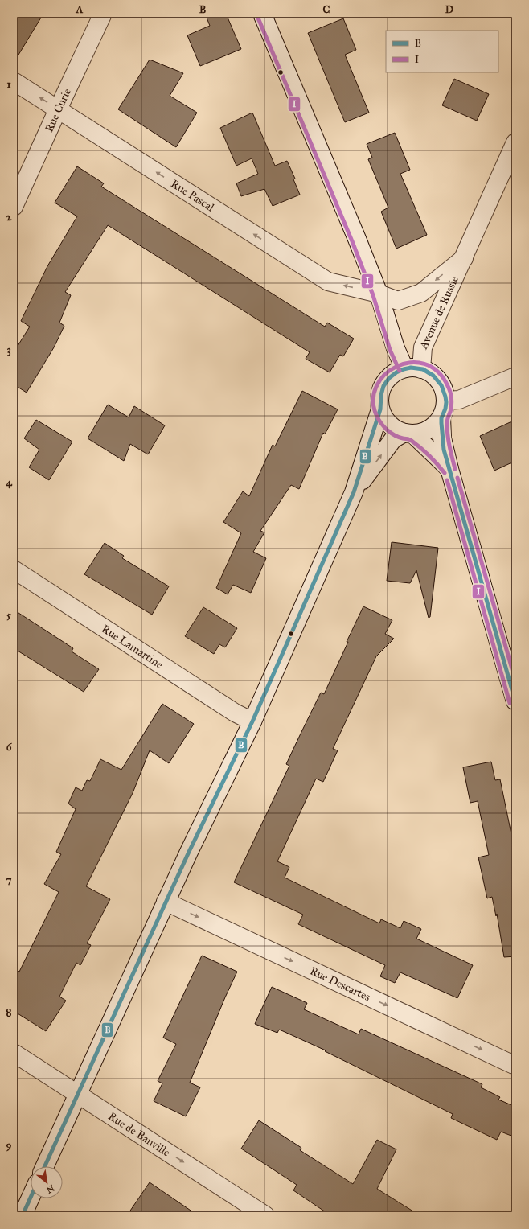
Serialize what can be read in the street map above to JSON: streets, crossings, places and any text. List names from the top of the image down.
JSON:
{
  "streets": {
    "street": [
      "Rue Curie",
      "Rue Pascal",
      "Avenue de Russie",
      "Rue Lamartine",
      "Rue Descartes",
      "Rue de Banville"
    ]
  },
  "crossings": [
    ["Rue Curie", "Rue Pascal"],
    ["Rue Pascal", "Avenue de Russie"]
  ],
  "one_way": ["Rue Pascal", "Rue Descartes", "Rue de Banville"],
  "lines": ["transit line I", "transit line B"],
  "legend": ["B", "I"],
  "north": "bottom right",
  "grid": {
    "columns": [
      "A",
      "B",
      "C",
      "D"
    ],
    "rows": [
      "1",
      "2",
      "3",
      "4",
      "5",
      "6",
      "7",
      "8",
      "9"
    ]
  }
}
